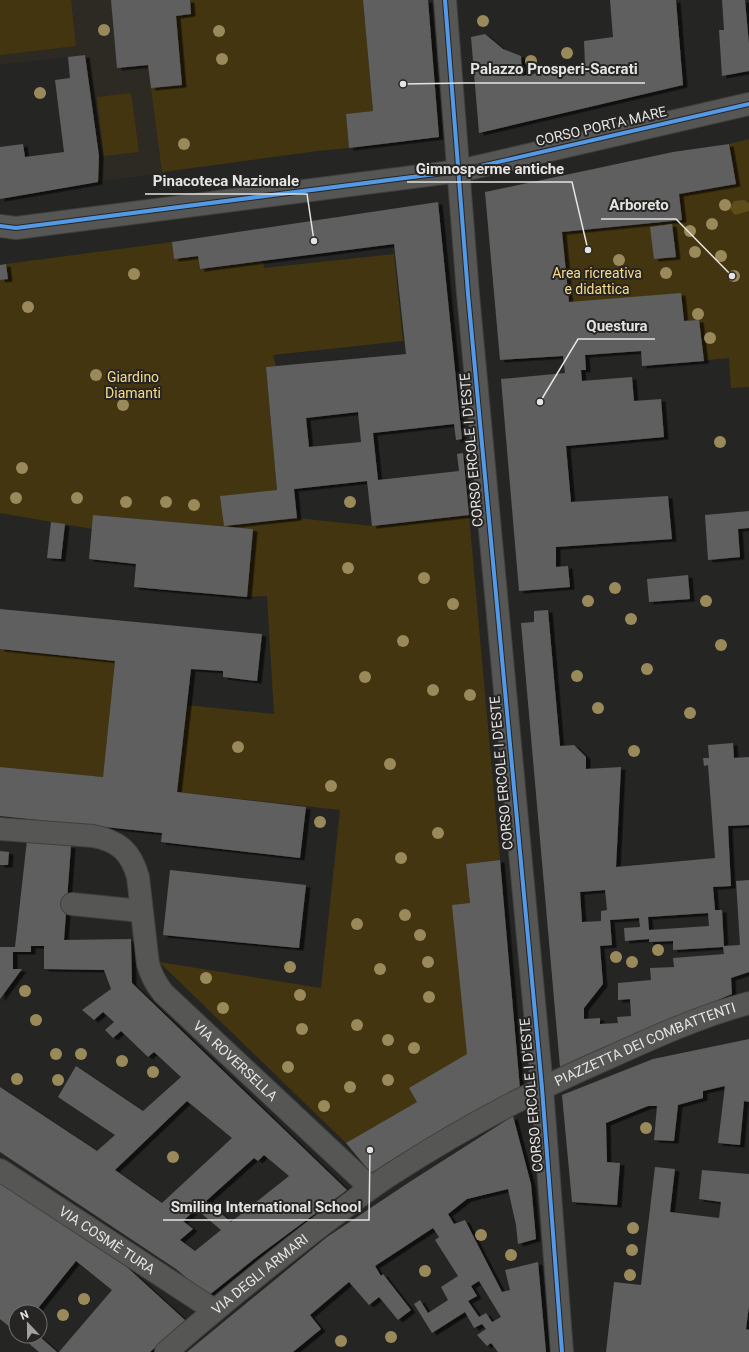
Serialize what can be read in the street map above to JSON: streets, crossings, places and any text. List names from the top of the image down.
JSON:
{
  "streets": {
    "street": [
      "CORSO PORTA MARE",
      "CORSO ERCOLE I D'ESTE",
      "PIAZZETTA DEI COMBATTENTI",
      "VIA ROVERSELLA",
      "VIA COSMÈ TURA",
      "VIA DEGLI ARMARI"
    ]
  },
  "crossings": [
    ["CORSO PORTA MARE", "CORSO ERCOLE I D'ESTE"],
    ["CORSO ERCOLE I D'ESTE", "PIAZZETTA DEI COMBATTENTI"],
    ["CORSO ERCOLE I D'ESTE", "VIA DEGLI ARMARI"],
    ["PIAZZETTA DEI COMBATTENTI", "VIA DEGLI ARMARI"],
    ["VIA ROVERSELLA", "VIA DEGLI ARMARI"],
    ["VIA COSMÈ TURA", "VIA DEGLI ARMARI"]
  ],
  "parks": ["Area ricreativa e didattica", "Giardino Diamanti"],
  "places": [
    "Palazzo Prosperi-Sacrati",
    "Pinacoteca Nazionale",
    "Gimnosperme antiche",
    "Arboreto",
    "Questura",
    "Smiling International School"
  ],
  "north": "top"
}
